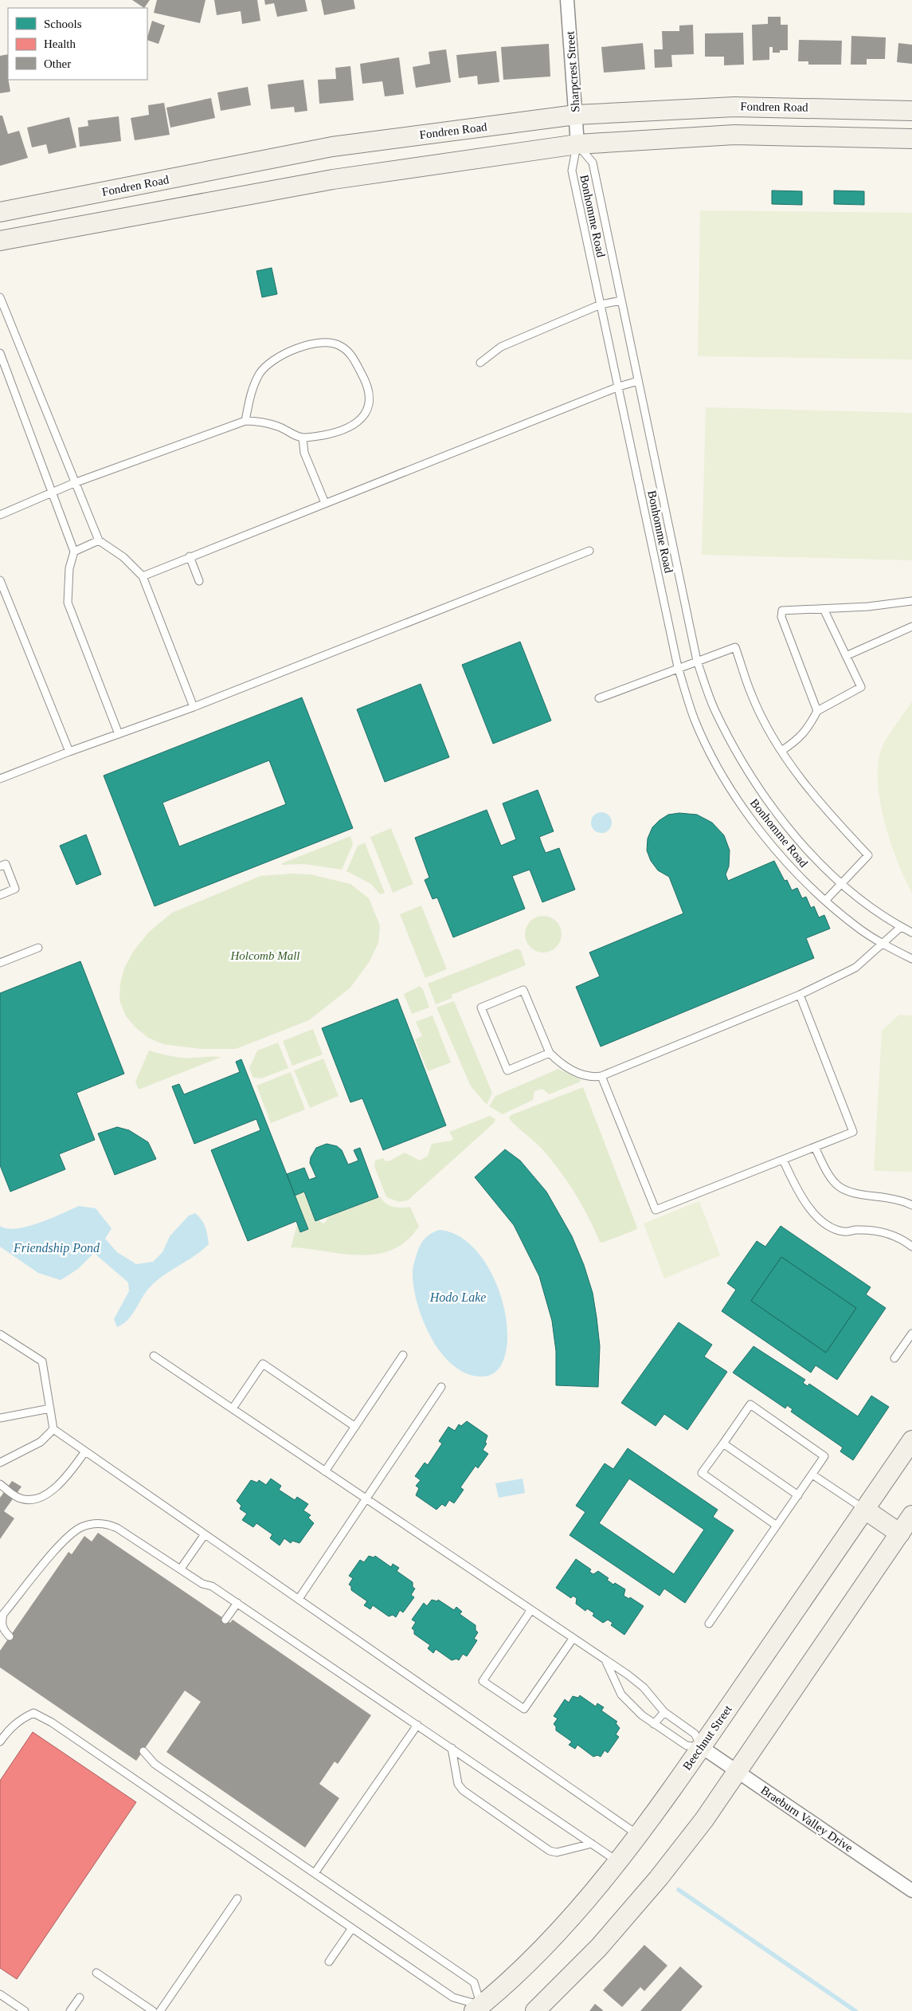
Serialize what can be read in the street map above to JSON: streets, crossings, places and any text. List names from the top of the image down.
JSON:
{
  "streets": {
    "main road": ["Fondren Road", "Beechnut Street"],
    "street": ["Sharpcrest Street", "Braeburn Valley Drive"],
    "lane": ["Bonhomme Road"]
  },
  "crossings": [
    ["Sharpcrest Street", "Fondren Road"],
    ["Sharpcrest Street", "Bonhomme Road"],
    ["Beechnut Street", "Braeburn Valley Drive"]
  ],
  "water": ["Friendship Pond", "Hodo Lake"],
  "parks": ["Holcomb Mall"],
  "legend": ["Schools", "Health", "Other"]
}
